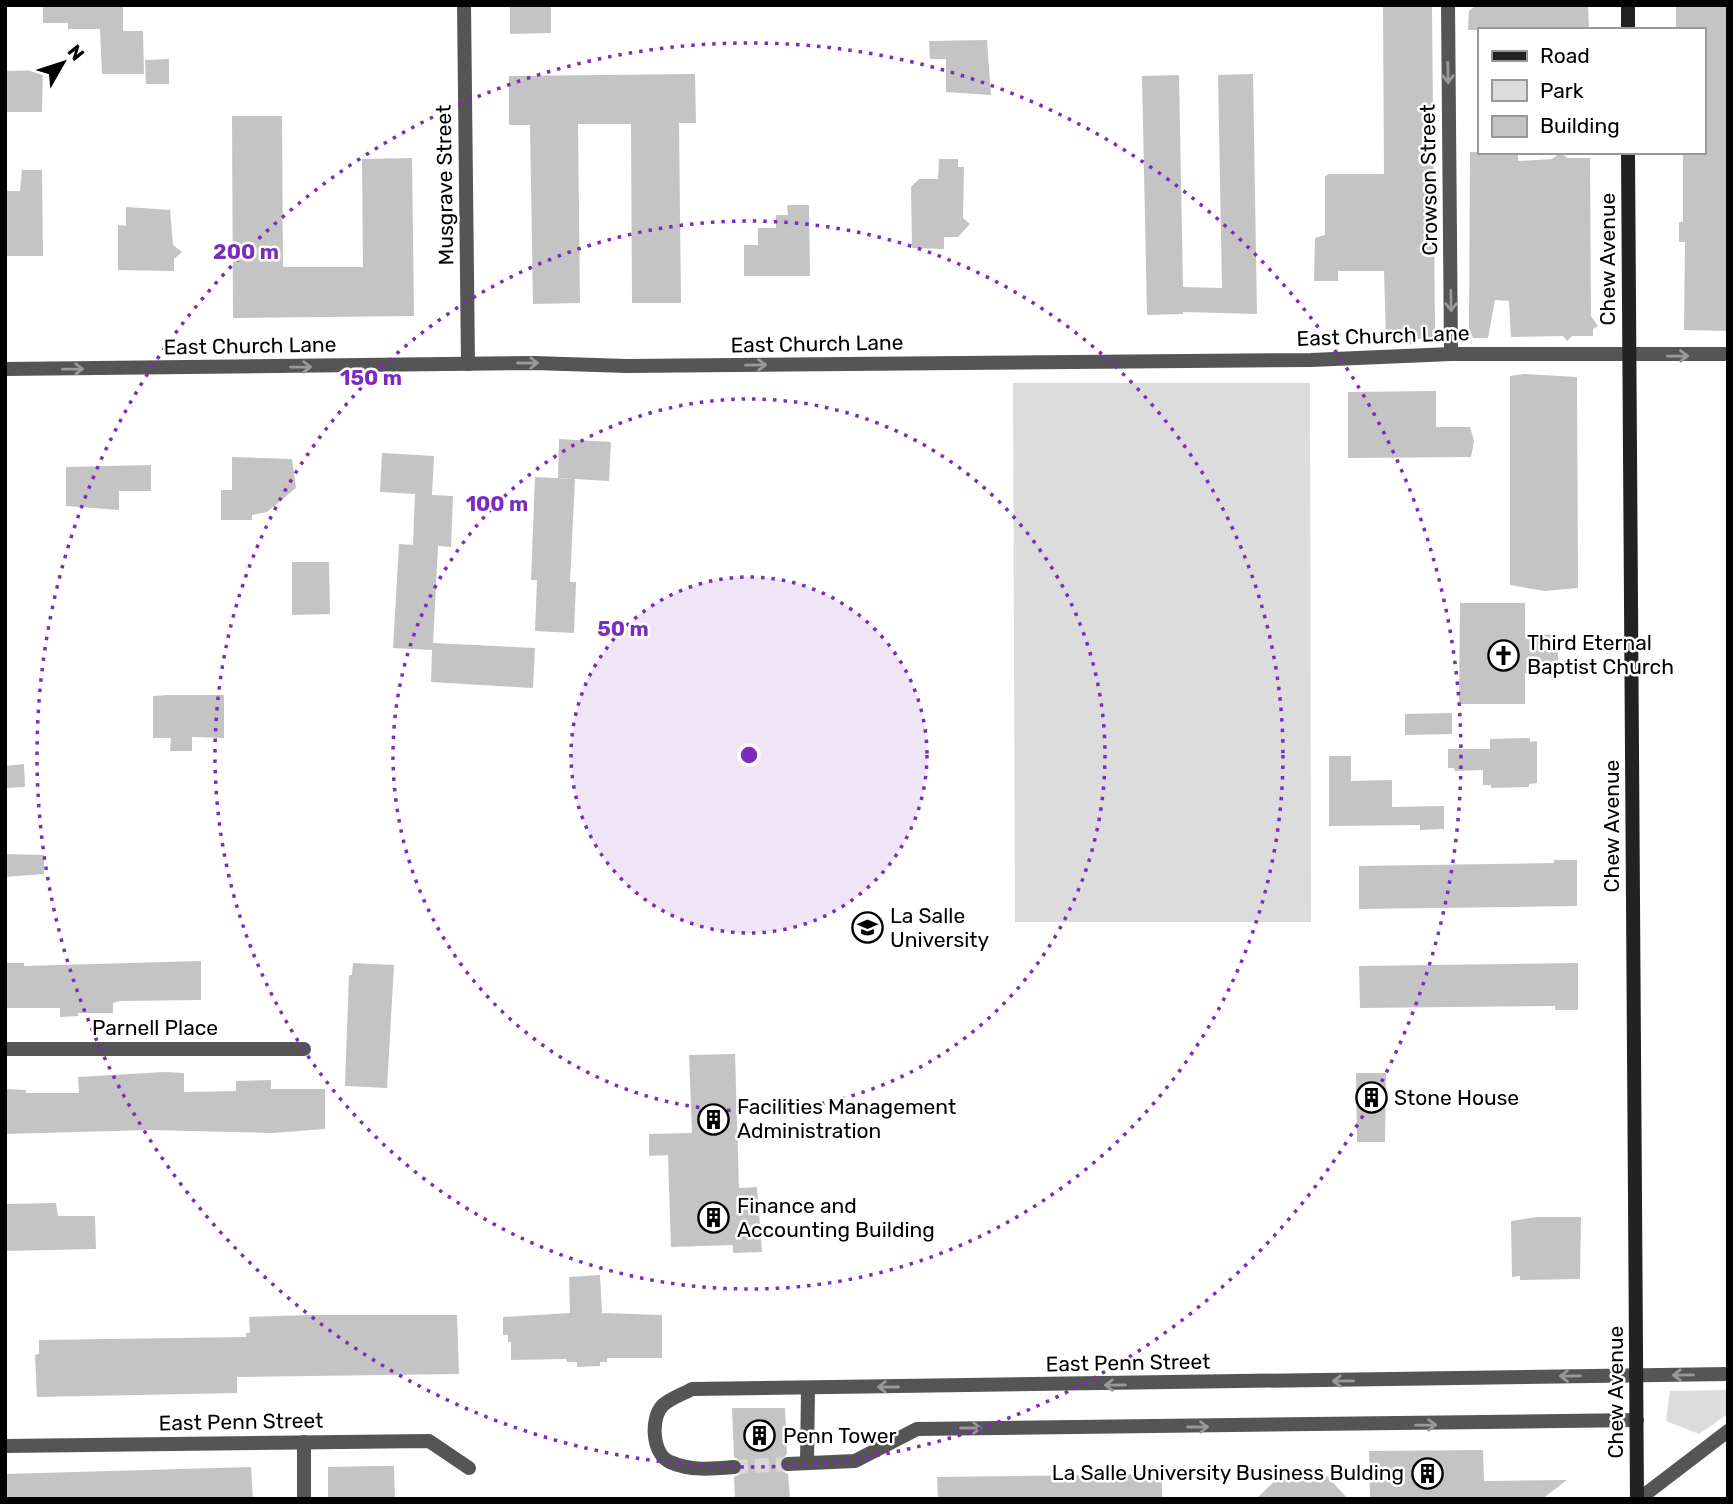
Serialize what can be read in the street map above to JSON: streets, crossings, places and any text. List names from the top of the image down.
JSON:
{
  "streets": {
    "street": [
      "Crowson Street",
      "Musgrave Street",
      "Chew Avenue",
      "East Church Lane",
      "Parnell Place",
      "East Penn Street"
    ]
  },
  "crossings": [
    ["Crowson Street", "East Church Lane"],
    ["Musgrave Street", "East Church Lane"],
    ["Chew Avenue", "East Church Lane"],
    ["Chew Avenue", "East Penn Street"]
  ],
  "one_way": ["Crowson Street", "East Church Lane"],
  "places": {
    "church": ["Third Eternal Baptist Church"],
    "school or university": ["La Salle University"],
    "building": [
      "Stone House",
      "Facilities Management Administration",
      "Finance and Accounting Building",
      "Penn Tower",
      "La Salle University Business Bulding"
    ]
  },
  "legend": ["Road", "Park", "Building"],
  "north": "top right",
  "rings": [
    "200 m",
    "150 m",
    "100 m",
    "50 m"
  ]
}
